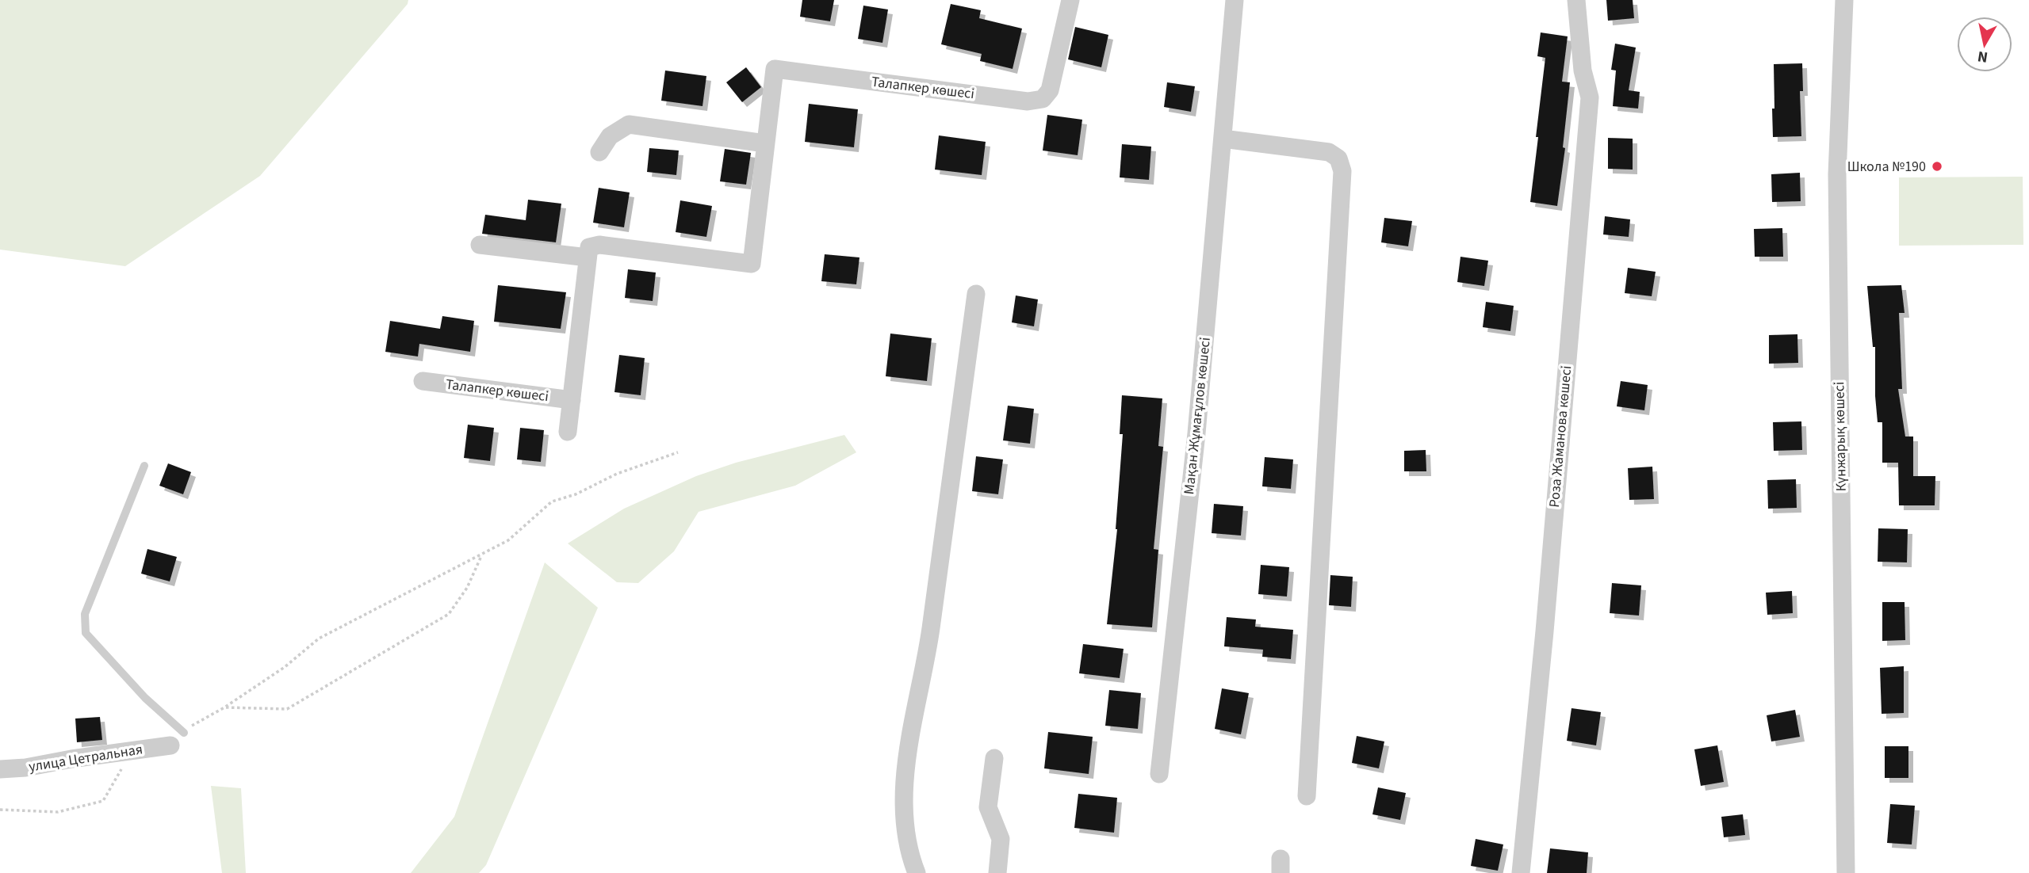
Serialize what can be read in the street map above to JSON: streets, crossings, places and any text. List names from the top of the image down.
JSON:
{
  "streets": {
    "street": [
      "Талапкер көшесі",
      "Мақан Жұмағұлов көшесі",
      "Роза Жаманова көшесі",
      "Күнжарық көшесі",
      "улица Цетральная"
    ]
  },
  "places": ["Школа №190"],
  "north": "bottom"
}
